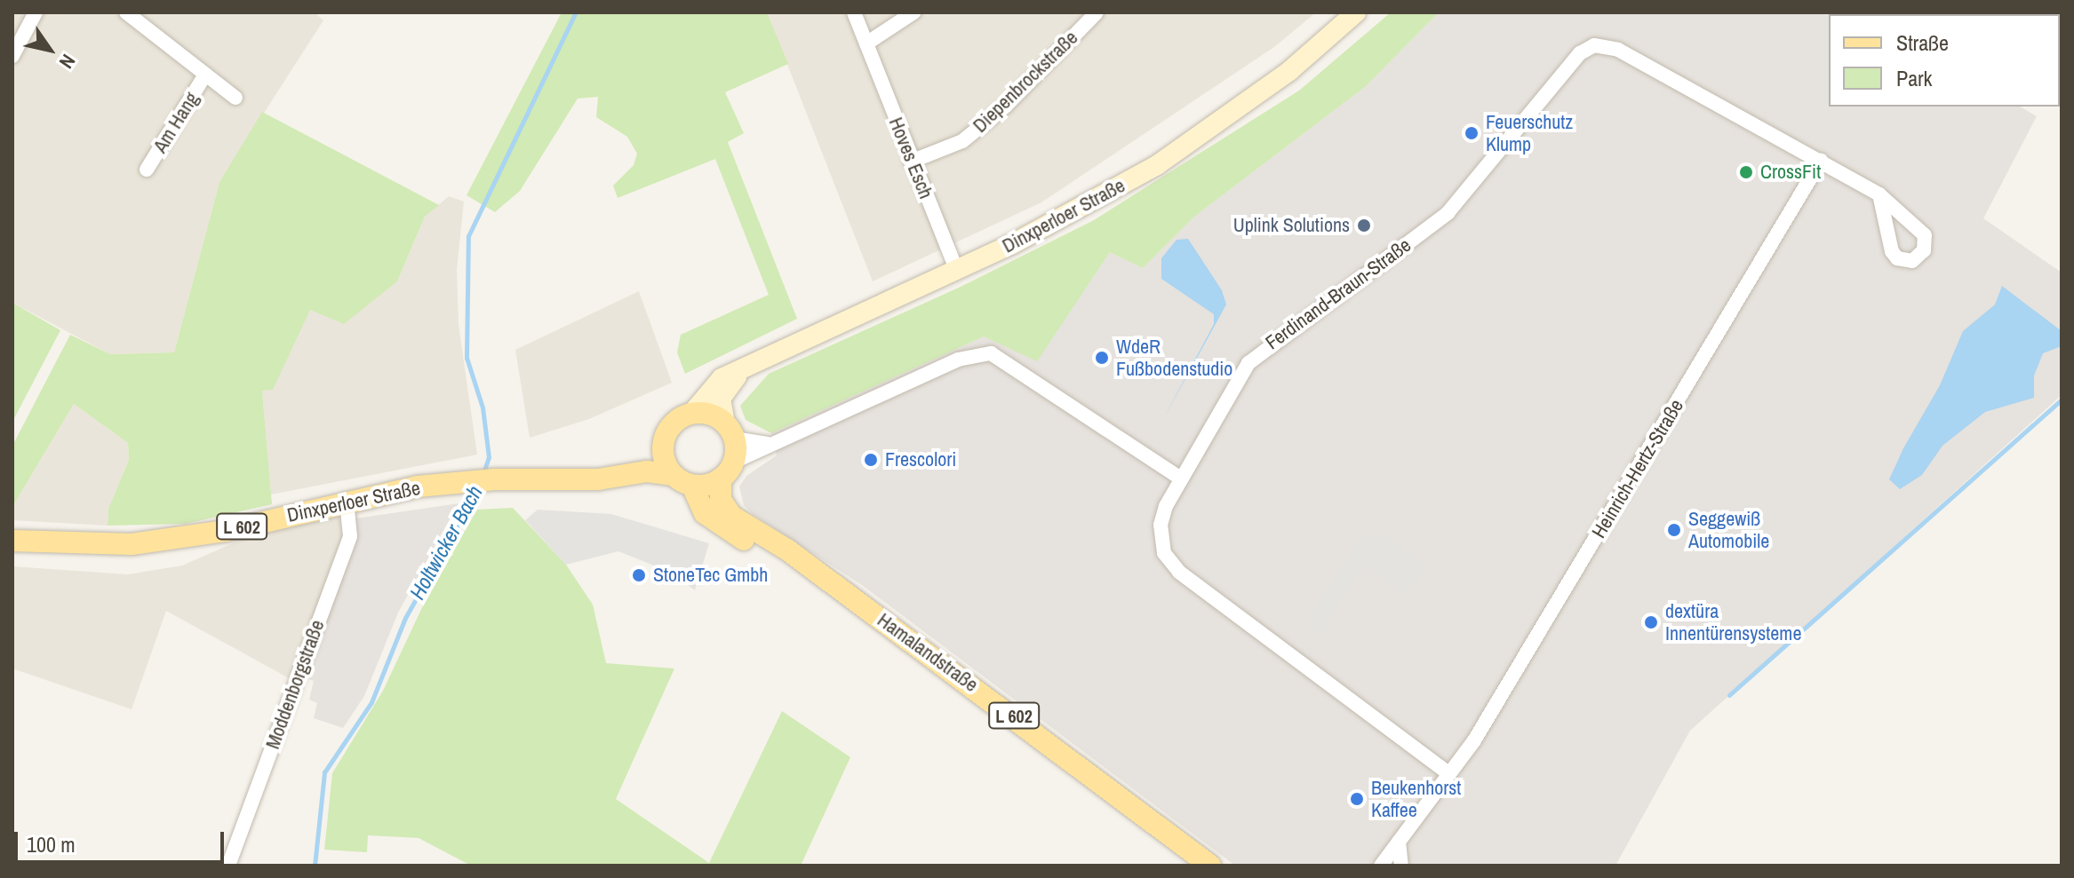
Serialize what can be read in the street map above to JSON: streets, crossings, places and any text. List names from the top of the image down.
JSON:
{
  "streets": {
    "main road": ["Dinxperloer Straße", "L 602", "Hamalandstraße"],
    "street": [
      "Diepenbrockstraße",
      "Am Hang",
      "Hoves Esch",
      "Ferdinand-Braun-Straße",
      "Heinrich-Hertz-Straße",
      "Moddenborgstraße"
    ]
  },
  "crossings": [
    ["Diepenbrockstraße", "Hoves Esch"],
    ["Hoves Esch", "Dinxperloer Straße"],
    ["Dinxperloer Straße", "L 602"],
    ["Dinxperloer Straße", "Hamalandstraße"],
    ["Dinxperloer Straße", "Moddenborgstraße"],
    ["Ferdinand-Braun-Straße", "Heinrich-Hertz-Straße"],
    ["L 602", "Hamalandstraße"]
  ],
  "water": ["Holtwicker Bach"],
  "places": [
    "Feuerschutz Klump",
    "CrossFit",
    "Uplink Solutions",
    "WdeR Fußbodenstudio",
    "Frescolori",
    "Seggewiß Automobile",
    "StoneTec Gmbh",
    "dextüra Innentürensysteme",
    "Beukenhorst Kaffee"
  ],
  "legend": ["Straße", "Park"],
  "scale_bar": "100 m",
  "north": "bottom right"
}
